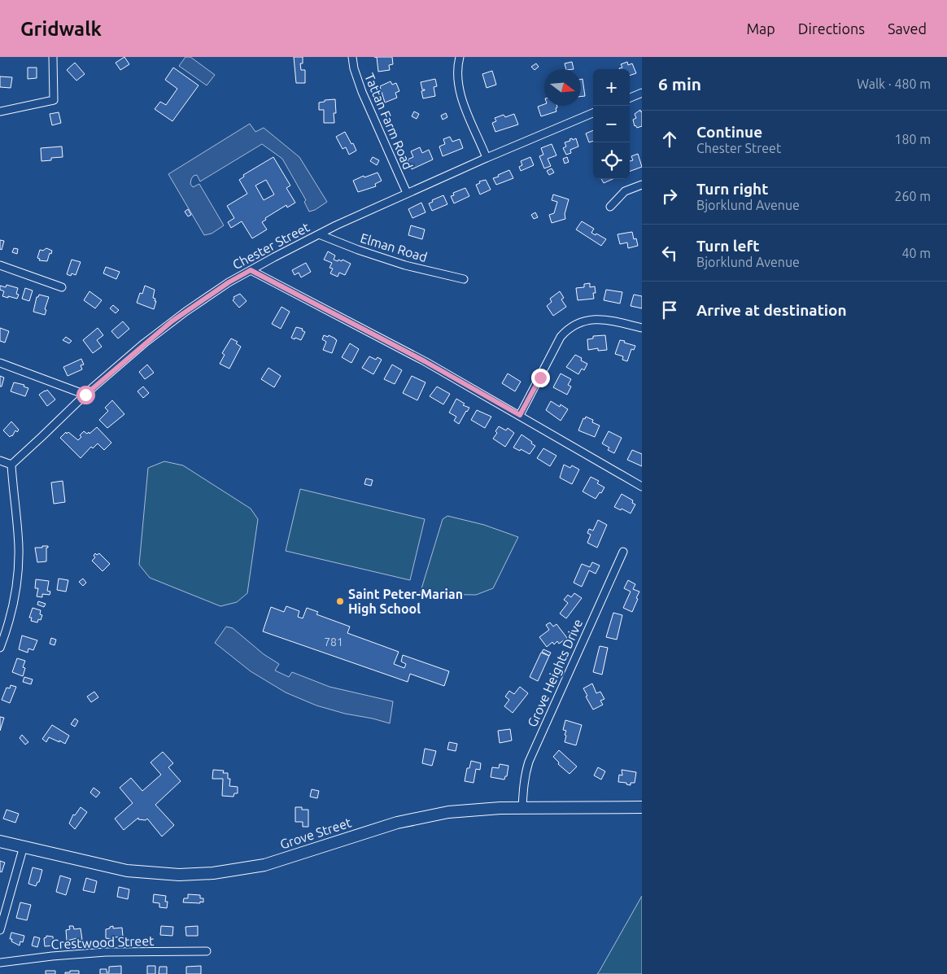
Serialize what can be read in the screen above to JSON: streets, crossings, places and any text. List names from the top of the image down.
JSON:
{
  "streets": {
    "main road": ["Grove Street"],
    "street": [
      "Tattan Farm Road",
      "Chester Street",
      "Elman Road",
      "Grove Heights Drive",
      "Crestwood Street"
    ]
  },
  "crossings": [
    ["Tattan Farm Road", "Chester Street"],
    ["Chester Street", "Elman Road"],
    ["Grove Heights Drive", "Grove Street"]
  ],
  "places": ["Saint Peter-Marian High School"],
  "house_numbers": ["781"],
  "north": "right",
  "page": {
    "header": "Gridwalk",
    "nav": ["Map", "Directions", "Saved"],
    "heading": ["6 min", "Walk · 480 m"],
    "map_buttons": ["+", "−"],
    "list": [
      ["Continue", "Chester Street", "180 m"],
      ["Turn right", "Bjorklund Avenue", "260 m"],
      ["Turn left", "Bjorklund Avenue", "40 m"],
      "Arrive at destination"
    ]
  }
}
